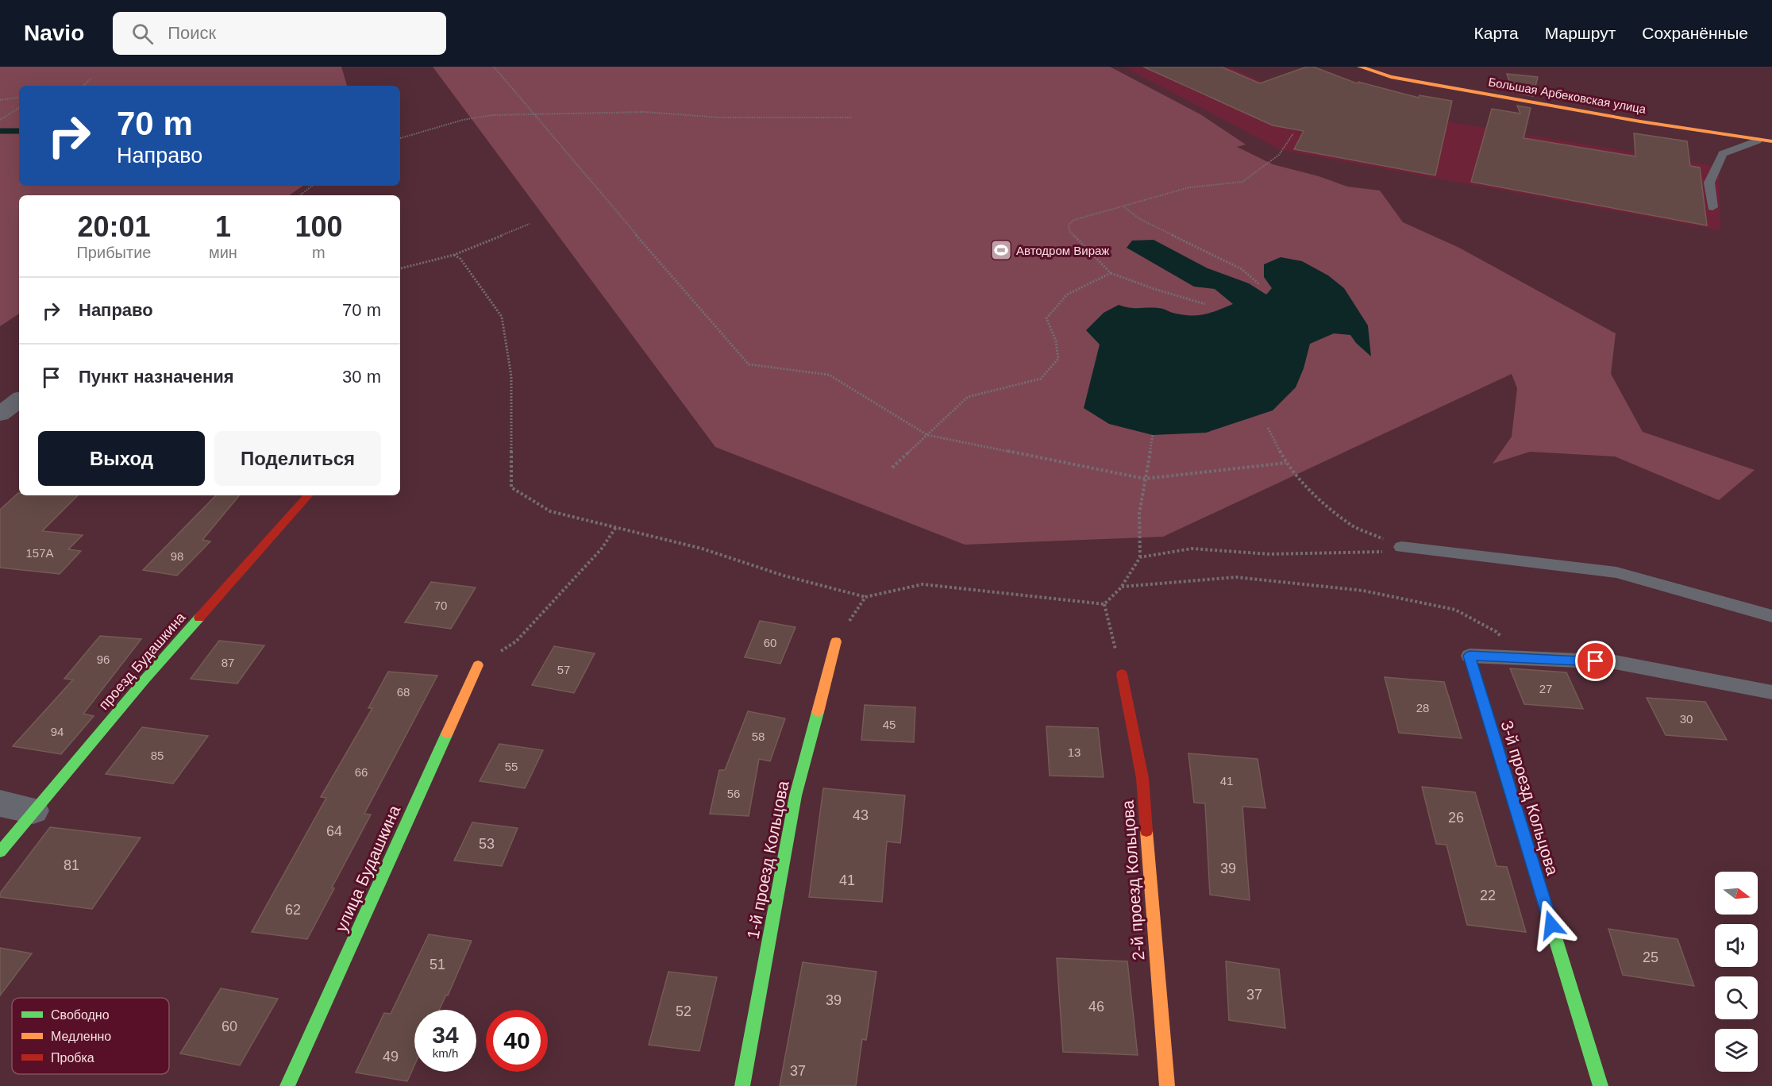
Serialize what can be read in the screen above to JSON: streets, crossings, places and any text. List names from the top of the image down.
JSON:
{
  "streets": {
    "street": [
      "Большая Арбековская улица",
      "проезд Будашкина",
      "3-й проезд Кольцова",
      "1-й проезд Кольцова",
      "улица Будашкина",
      "2-й проезд Кольцова"
    ]
  },
  "places": {
    "sports": ["Автодром Вираж"]
  },
  "house_numbers": [
    "157А",
    "98",
    "70",
    "60",
    "96",
    "87",
    "57",
    "27",
    "68",
    "28",
    "30",
    "45",
    "94",
    "58",
    "13",
    "85",
    "55",
    "66",
    "41",
    "56",
    "43",
    "26",
    "64",
    "53",
    "81",
    "39",
    "41",
    "22",
    "62",
    "25",
    "51",
    "37",
    "39",
    "46",
    "52",
    "60",
    "49",
    "37"
  ],
  "legend": ["Свободно", "Медленно", "Пробка"],
  "north": "right",
  "page": {
    "header": "Navio",
    "search": "Поиск",
    "nav": ["Карта", "Маршрут", "Сохранённые"],
    "turn": ["70 m", "Направо"],
    "eta": [
      "20:01",
      "Прибытие",
      "1",
      "мин",
      "100",
      "m"
    ],
    "list": [
      {
        "name": "Направо",
        "value": "70 m"
      },
      {
        "name": "Пункт назначения",
        "value": "30 m"
      }
    ],
    "buttons": ["Выход", "Поделиться"],
    "speed": "34 km/h",
    "limit": "40"
  }
}
